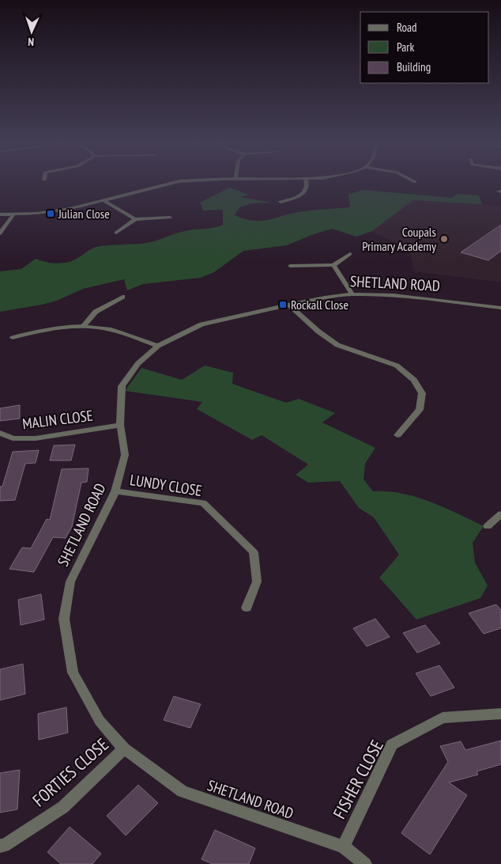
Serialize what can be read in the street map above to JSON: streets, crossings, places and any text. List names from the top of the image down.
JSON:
{
  "streets": {
    "street": [
      "SHETLAND ROAD",
      "MALIN CLOSE",
      "LUNDY CLOSE",
      "FORTIES CLOSE",
      "FISHER CLOSE"
    ]
  },
  "crossings": [
    ["SHETLAND ROAD", "MALIN CLOSE"],
    ["SHETLAND ROAD", "LUNDY CLOSE"],
    ["SHETLAND ROAD", "FORTIES CLOSE"],
    ["SHETLAND ROAD", "FISHER CLOSE"]
  ],
  "places": {
    "transit": ["Julian Close", "Rockall Close"],
    "other": ["Coupals Primary Academy"]
  },
  "legend": ["Road", "Park", "Building"],
  "north": "bottom"
}
